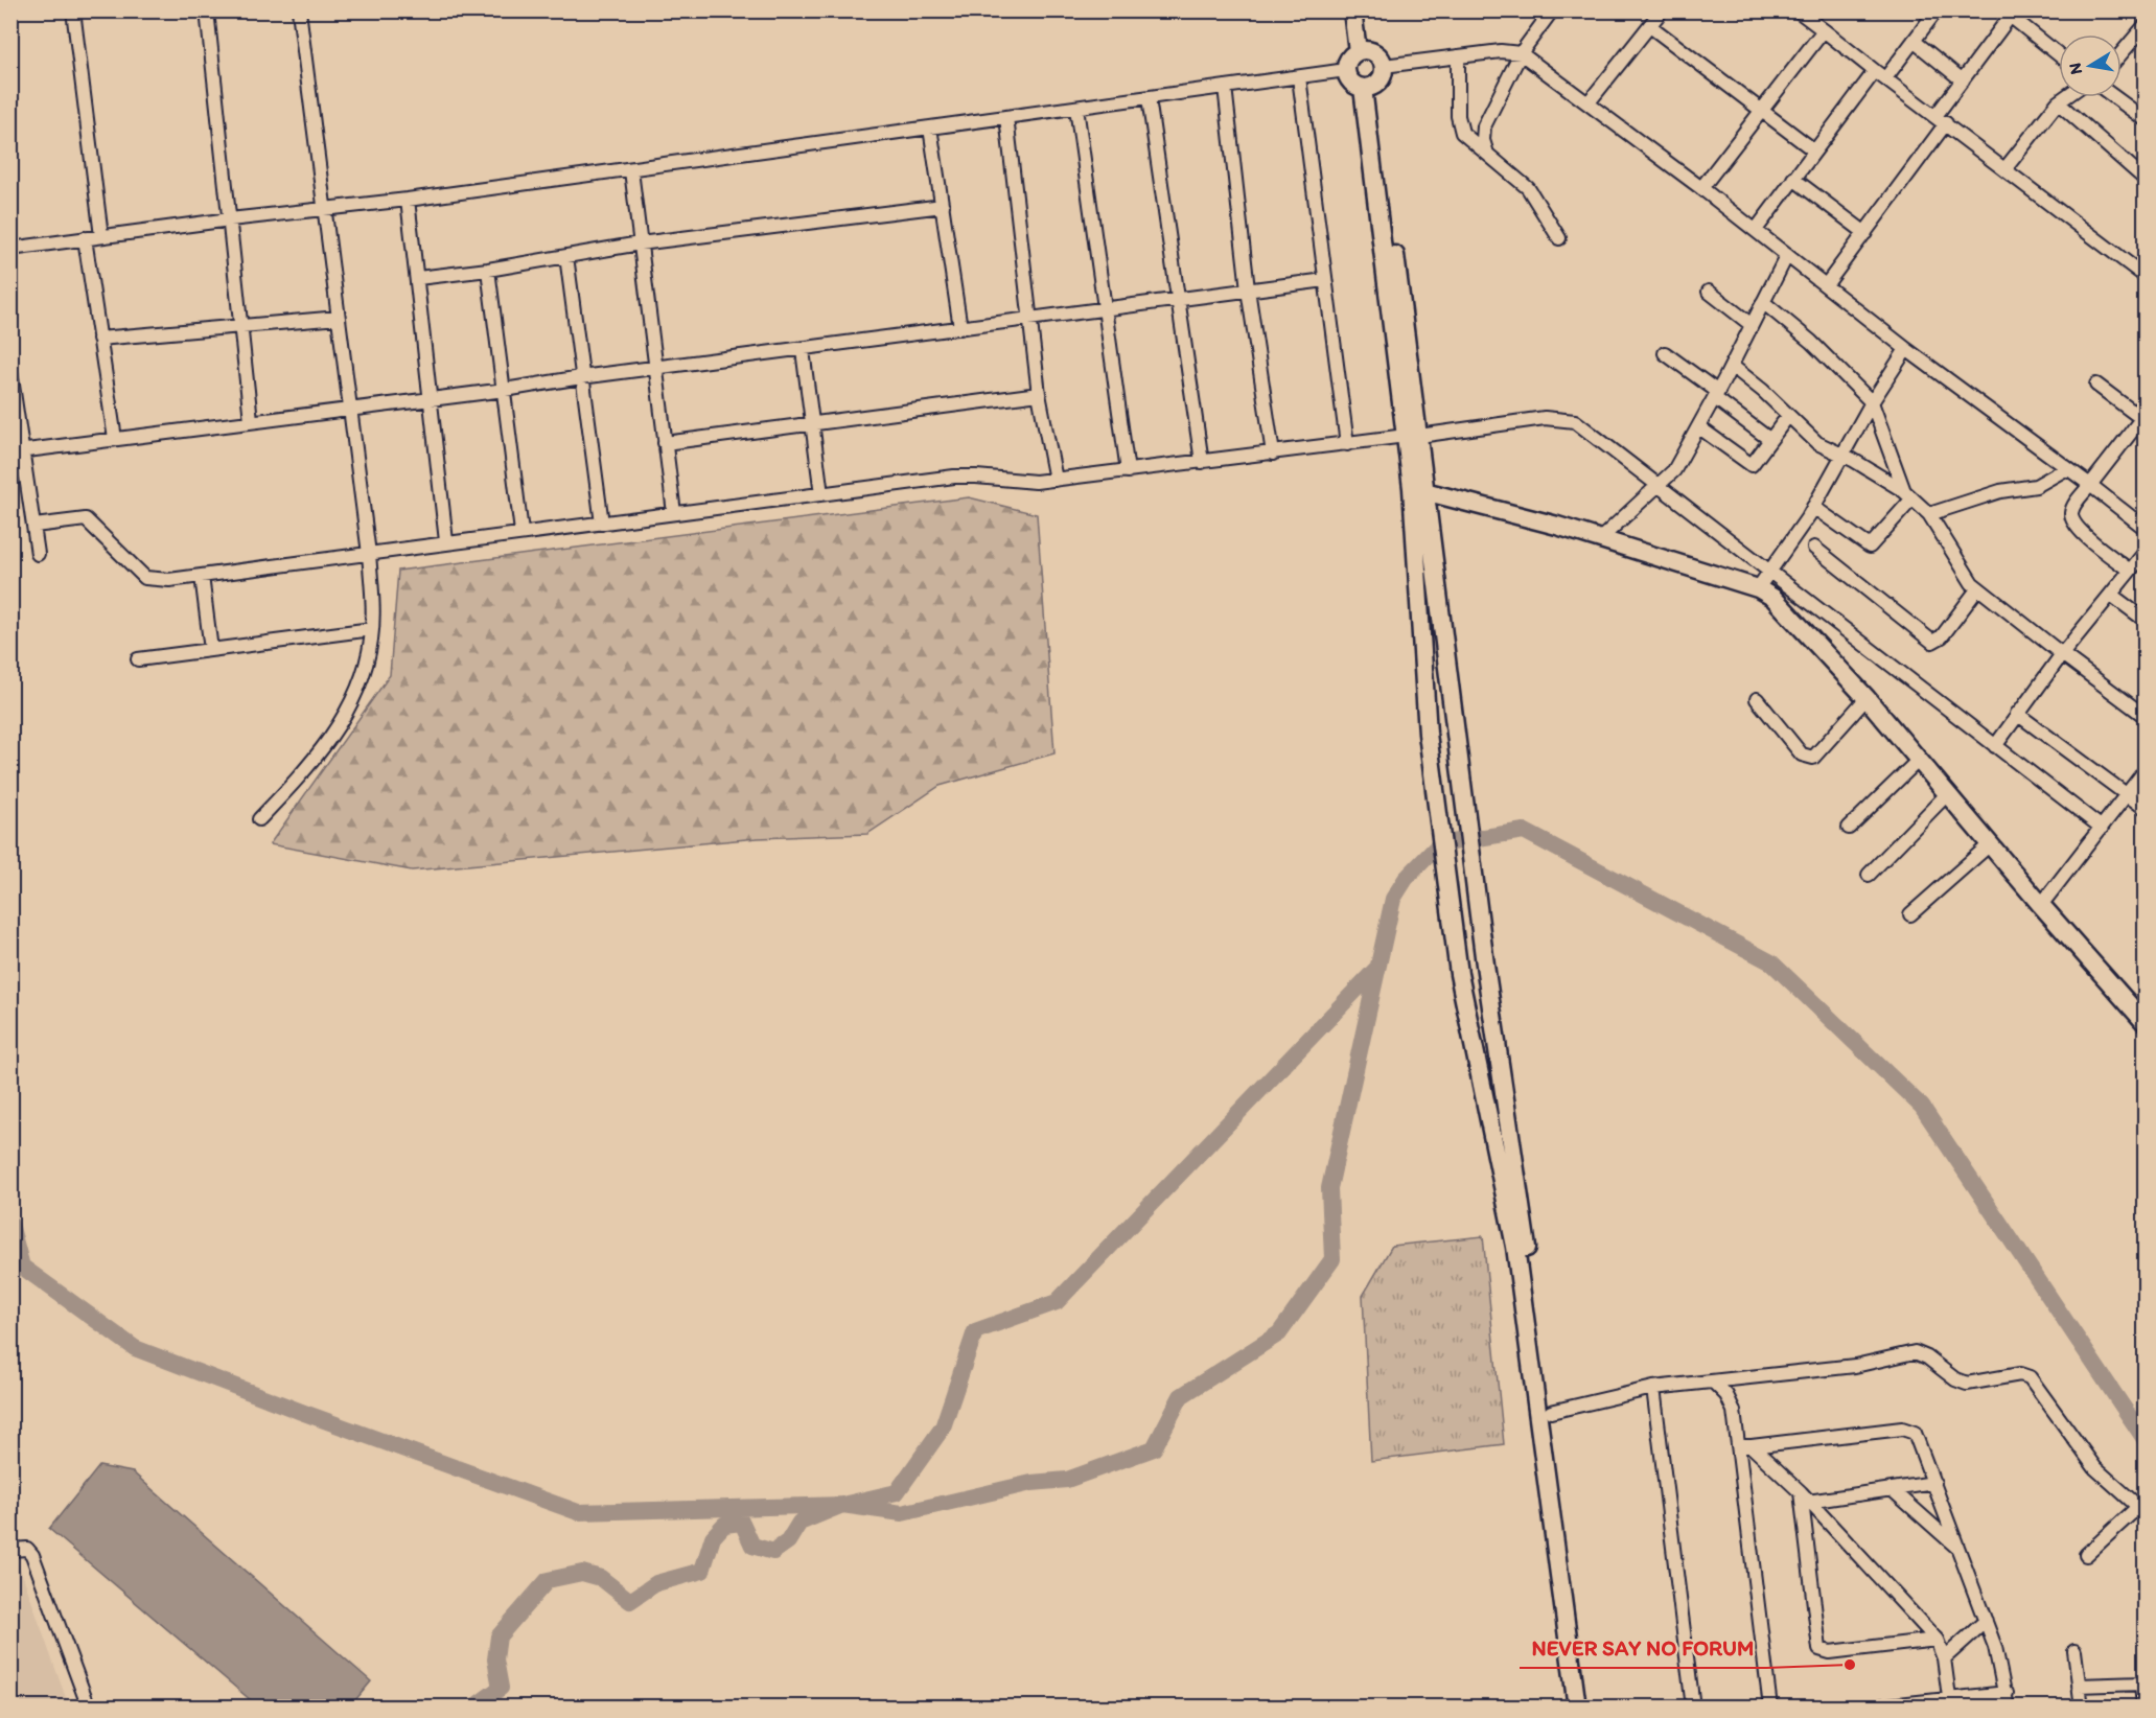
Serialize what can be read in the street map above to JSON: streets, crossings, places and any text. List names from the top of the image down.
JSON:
{
  "places": ["NEVER SAY NO FORUM"],
  "north": "left"
}
